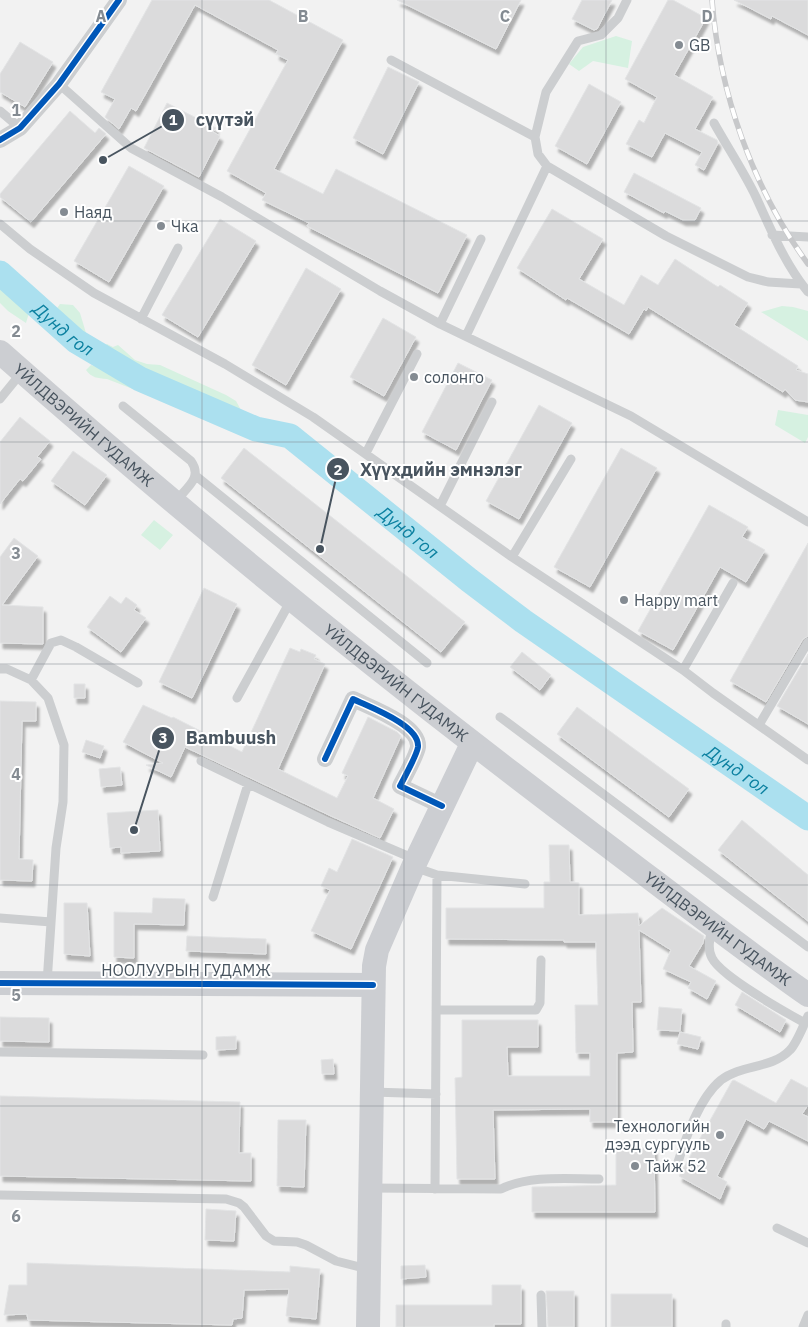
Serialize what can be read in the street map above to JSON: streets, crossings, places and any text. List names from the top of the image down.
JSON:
{
  "streets": {
    "main road": ["YЙЛДВЭРИЙН ГУДАМЖ", "НООЛУУРЫН ГУДАМЖ"]
  },
  "water": ["Дунд гол"],
  "places": [
    "GB",
    "сүүтэй",
    "Наяд",
    "Чка",
    "солонго",
    "Хүүхдийн эмнэлэг",
    "Happy mart",
    "Bambuush",
    "Технологийн дээд сургууль",
    "Тайж 52"
  ],
  "grid": {
    "columns": [
      "A",
      "B",
      "C",
      "D"
    ],
    "rows": [
      "1",
      "2",
      "3",
      "4",
      "5",
      "6"
    ]
  }
}
